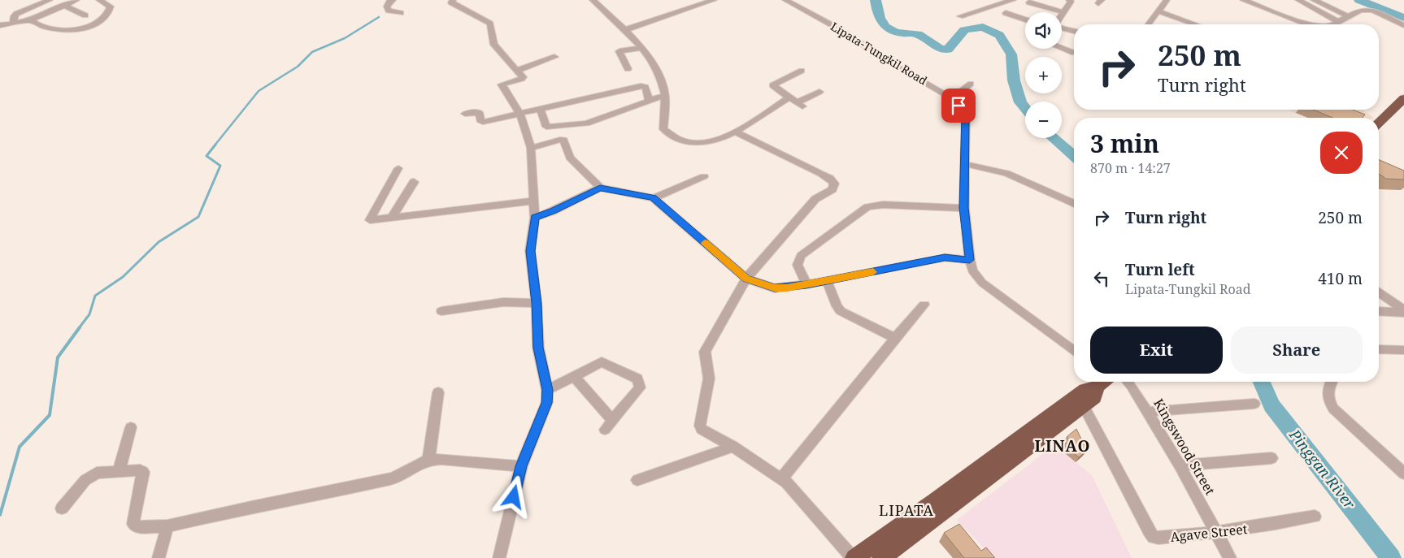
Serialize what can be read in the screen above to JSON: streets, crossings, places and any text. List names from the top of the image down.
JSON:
{
  "streets": {
    "street": ["Lipata-Tungkil Road", "Kingswood Street", "Agave Street"]
  },
  "crossings": [
    ["Kingswood Street", "Agave Street"]
  ],
  "districts": ["LINAO", "LIPATA"],
  "water": ["Pinggan River"],
  "page": {
    "map_buttons": ["+", "−"],
    "turn": ["250 m", "Turn right"],
    "heading": ["3 min", "870 m · 14:27"],
    "list": [
      {
        "name": "Turn right",
        "value": "250 m"
      },
      {
        "name": "Turn left",
        "note": "Lipata-Tungkil Road",
        "value": "410 m"
      }
    ],
    "buttons": ["Exit", "Share"]
  }
}
